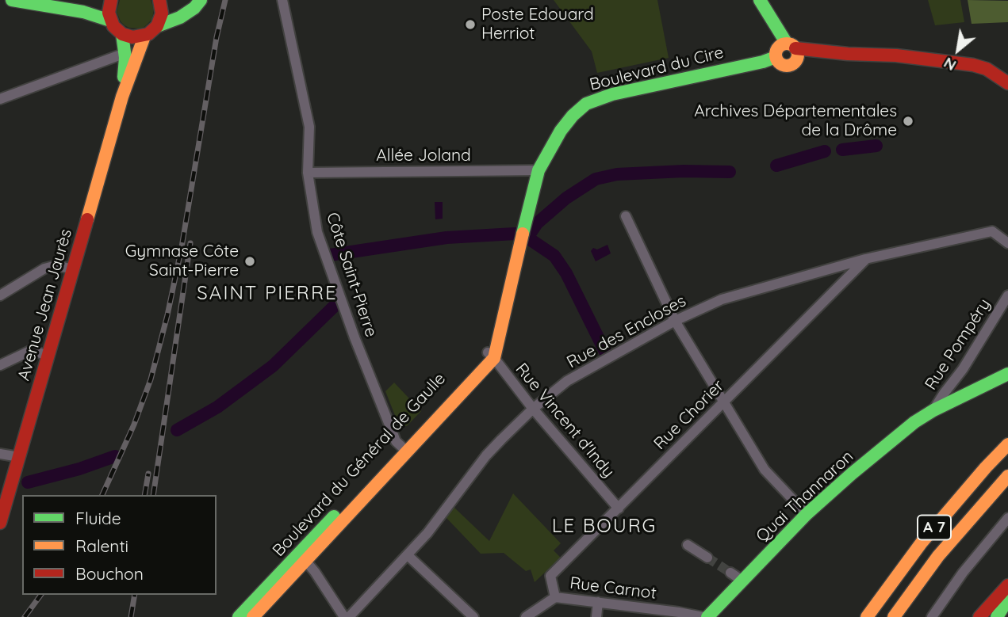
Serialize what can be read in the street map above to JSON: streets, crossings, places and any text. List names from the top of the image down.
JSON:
{
  "streets": {
    "main road": [
      "Boulevard du Cire",
      "Avenue Jean Jaurès",
      "Boulevard du Général de Gaulle",
      "Quai Thannaron",
      "A 7"
    ],
    "street": [
      "Allée Joland",
      "Côte Saint-Pierre",
      "Rue des Encloses",
      "Rue Pompéry",
      "Rue Chorier",
      "Rue Vincent d'Indy",
      "Rue Carnot"
    ]
  },
  "crossings": [
    ["Boulevard du Cire", "Allée Joland"],
    ["Boulevard du Cire", "Boulevard du Général de Gaulle"],
    ["Allée Joland", "Côte Saint-Pierre"],
    ["Côte Saint-Pierre", "Boulevard du Général de Gaulle"],
    ["Rue des Encloses", "Rue Chorier"],
    ["Rue des Encloses", "Rue Vincent d'Indy"],
    ["Rue Pompéry", "Quai Thannaron"],
    ["Rue Chorier", "Rue Vincent d'Indy"],
    ["Rue Chorier", "Rue Carnot"],
    ["Rue Vincent d'Indy", "Boulevard du Général de Gaulle"]
  ],
  "districts": ["SAINT PIERRE", "LE BOURG"],
  "places": ["Poste Edouard Herriot", "Archives Départementales de la Drôme", "Gymnase Côte Saint-Pierre"],
  "legend": ["Fluide", "Ralenti", "Bouchon"],
  "north": "bottom left"
}
